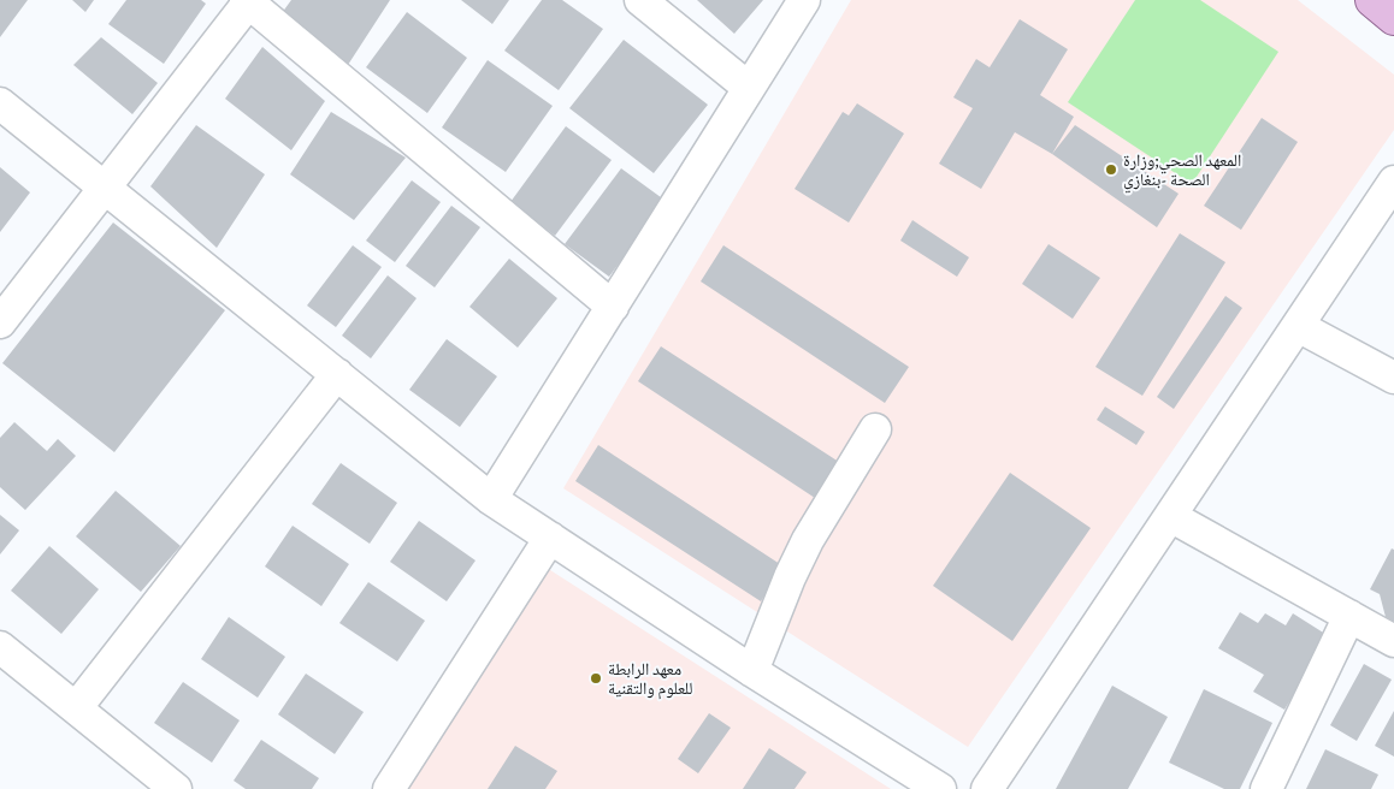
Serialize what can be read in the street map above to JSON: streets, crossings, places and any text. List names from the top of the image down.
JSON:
{
  "places": ["المعهد الصحي;وزارة الصحة -بنغازي", "معهد الرابطة للعلوم والتقنية"]
}
